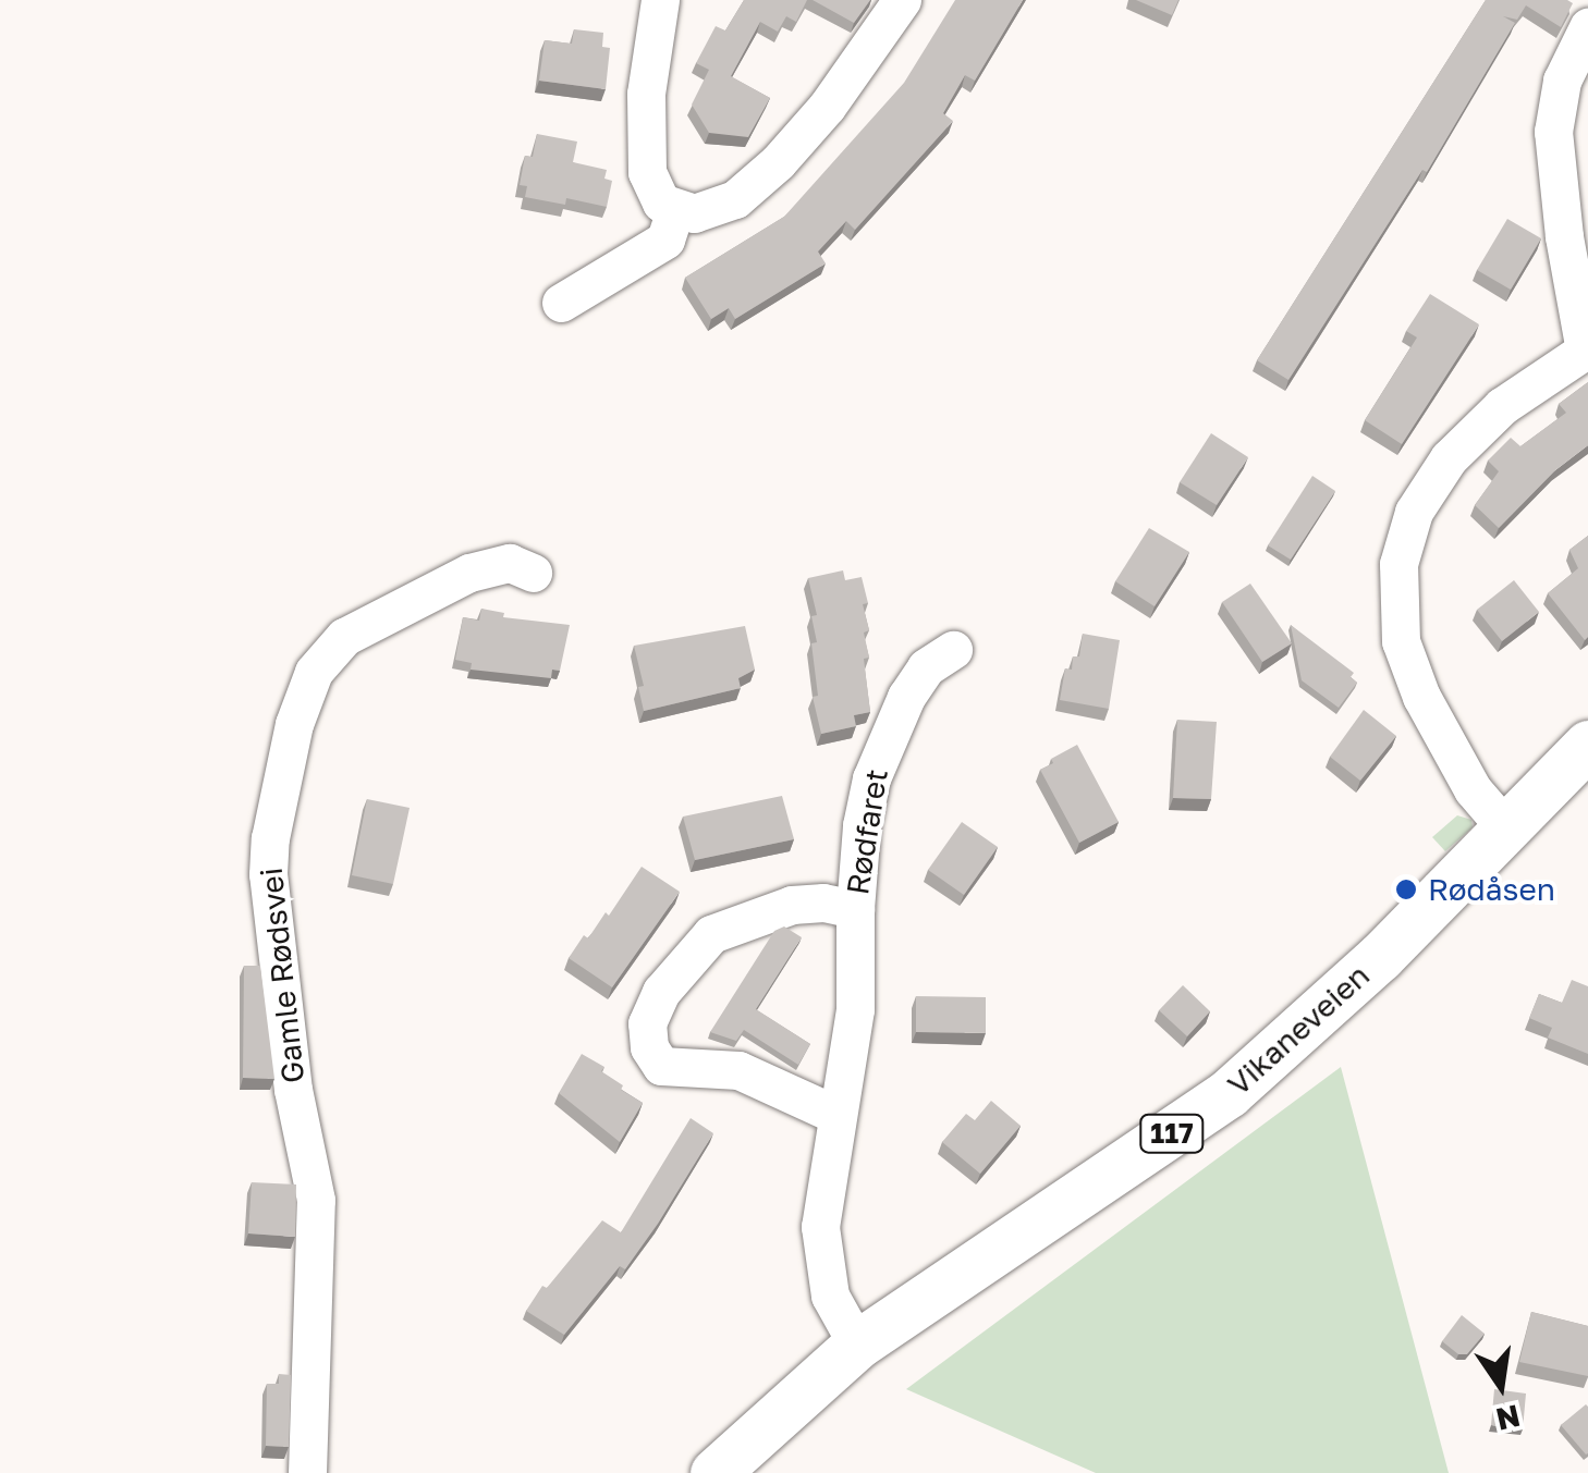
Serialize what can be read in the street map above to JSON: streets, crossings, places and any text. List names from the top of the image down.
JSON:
{
  "streets": {
    "main road": ["Vikaneveien", "117"],
    "street": ["Rødfaret", "Gamle Rødsvei"]
  },
  "crossings": [
    ["Rødfaret", "Vikaneveien"]
  ],
  "places": ["Rødåsen"],
  "north": "bottom"
}
